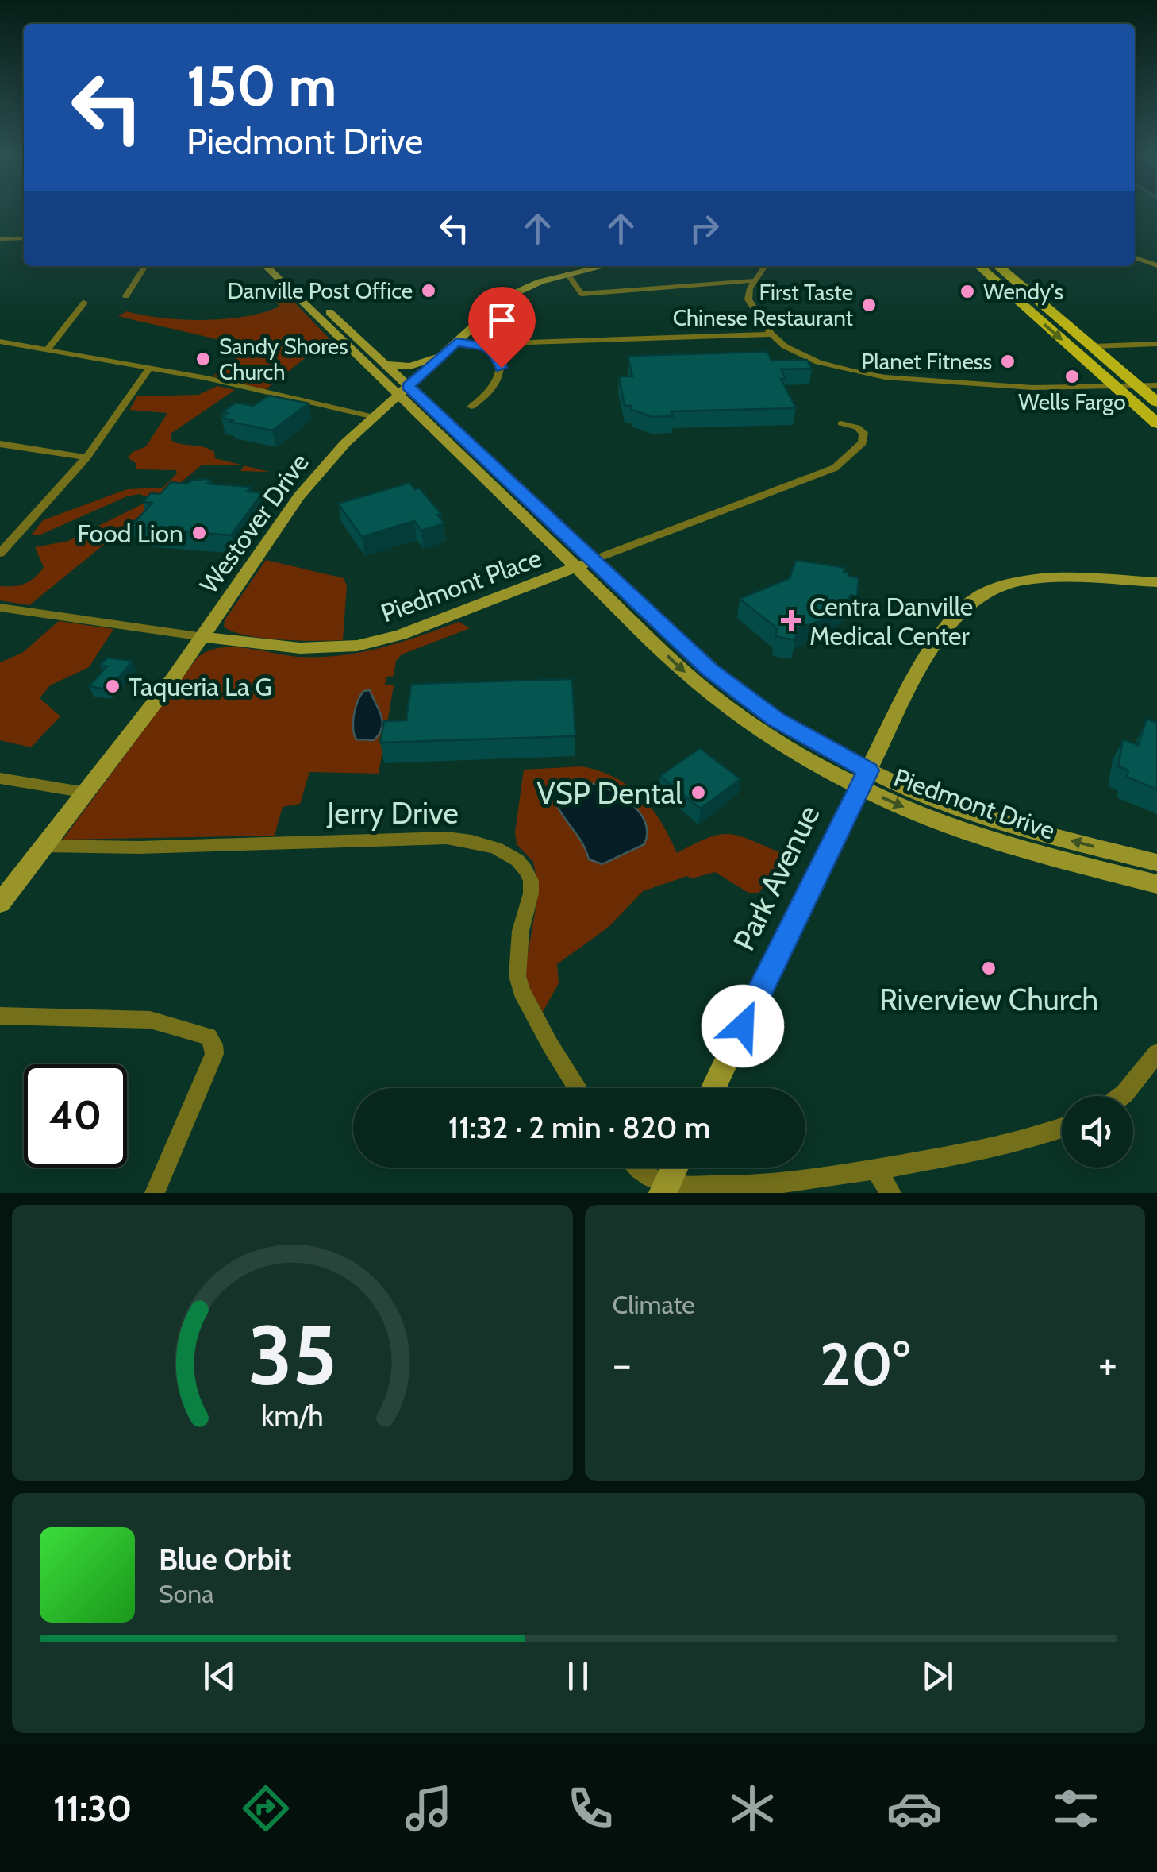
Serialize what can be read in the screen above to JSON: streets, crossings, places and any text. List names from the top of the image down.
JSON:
{
  "streets": {
    "main road": [
      "Westover Drive",
      "Piedmont Place",
      "Piedmont Drive",
      "Park Avenue"
    ],
    "street": ["Jerry Drive"]
  },
  "crossings": [
    ["Westover Drive", "Piedmont Place"],
    ["Westover Drive", "Piedmont Drive"],
    ["Westover Drive", "Jerry Drive"],
    ["Piedmont Place", "Piedmont Drive"],
    ["Piedmont Drive", "Park Avenue"]
  ],
  "places": {
    "other": [
      "Danville Post Office",
      "Wendy's",
      "First Taste Chinese Restaurant",
      "Sandy Shores Church",
      "Planet Fitness",
      "Wells Fargo",
      "Food Lion",
      "Taqueria La G",
      "VSP Dental",
      "Riverview Church"
    ],
    "health": ["Centra Danville Medical Center"]
  },
  "page": {
    "turn": ["150 m", "Piedmont Drive"],
    "limit": "40",
    "trip": "11:32 · 2 min · 820 m",
    "tile": "Climate",
    "heat": ["−", "20°", "+"],
    "song": ["Blue Orbit", "Sona"],
    "tabs": "11:30",
    "gauge": ["35", "km/h"]
  }
}
